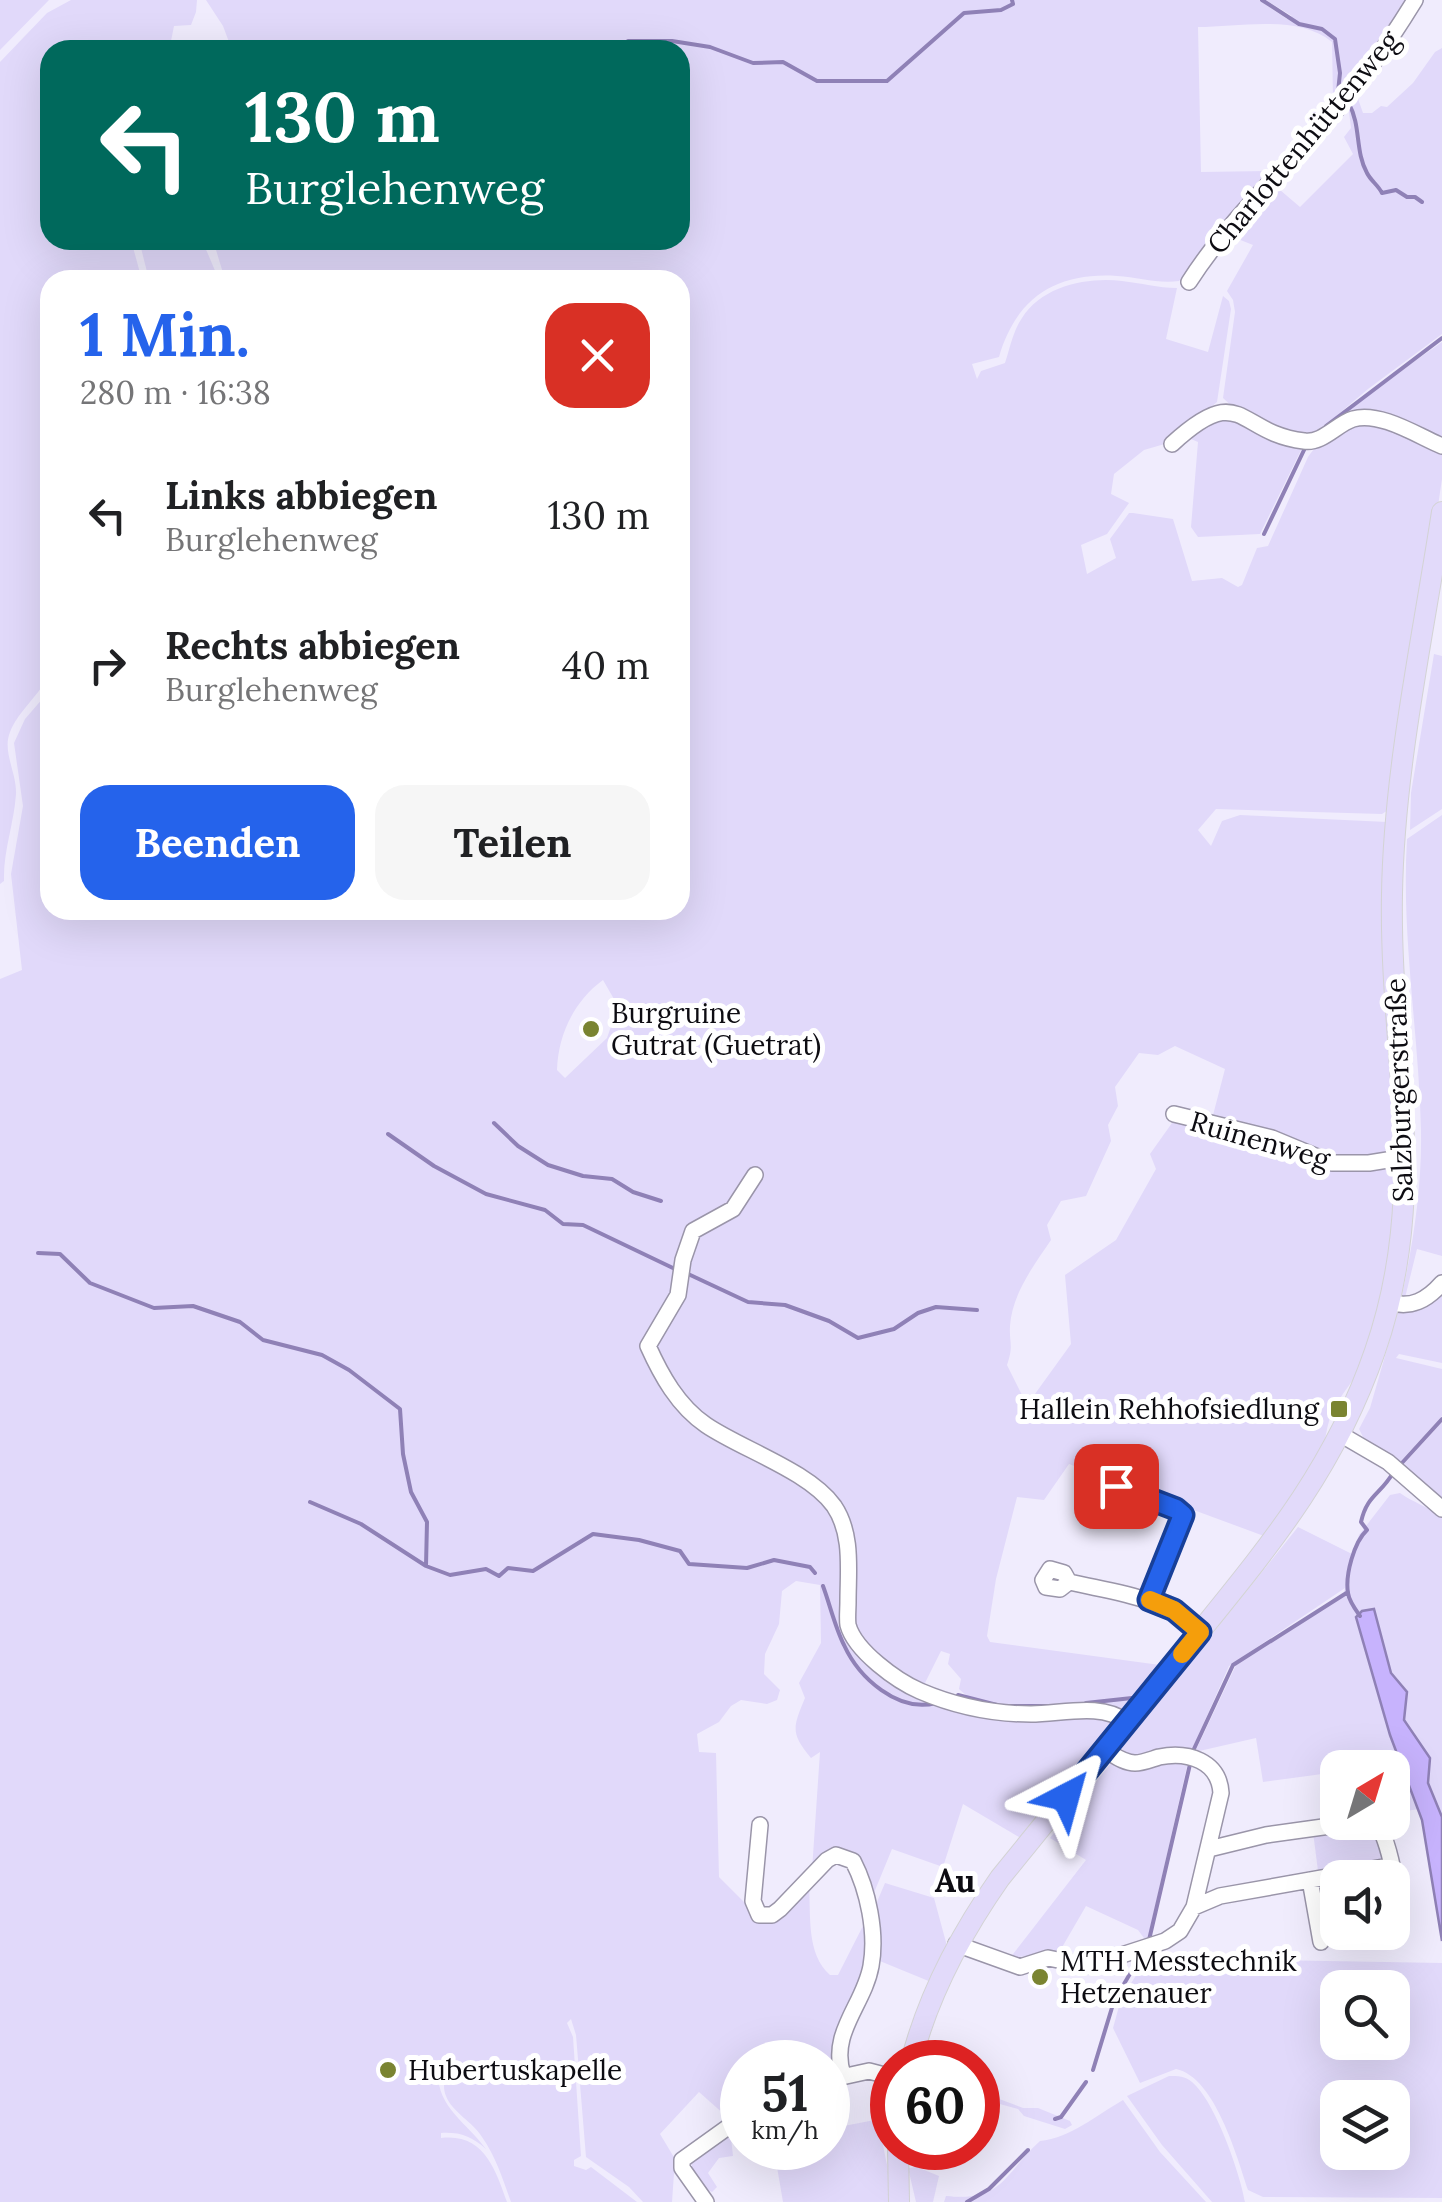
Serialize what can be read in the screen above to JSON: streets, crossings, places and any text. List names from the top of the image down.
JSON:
{
  "streets": {
    "main road": ["Salzburgerstraße"],
    "street": ["Charlottenhüttenweg", "Ruinenweg"]
  },
  "crossings": [
    ["Salzburgerstraße", "Ruinenweg"]
  ],
  "districts": ["Au"],
  "places": {
    "other": ["Burgruine Gutrat (Guetrat)", "MTH Messtechnik Hetzenauer", "Hubertuskapelle"],
    "transit": ["Hallein Rehhofsiedlung"]
  },
  "north": "top right",
  "page": {
    "turn": ["130 m", "Burglehenweg"],
    "heading": ["1 Min.", "280 m · 16:38"],
    "list": [
      {
        "name": "Links abbiegen",
        "note": "Burglehenweg",
        "value": "130 m"
      },
      {
        "name": "Rechts abbiegen",
        "note": "Burglehenweg",
        "value": "40 m"
      }
    ],
    "buttons": ["Beenden", "Teilen"],
    "speed": "51 km/h",
    "limit": "60"
  }
}
